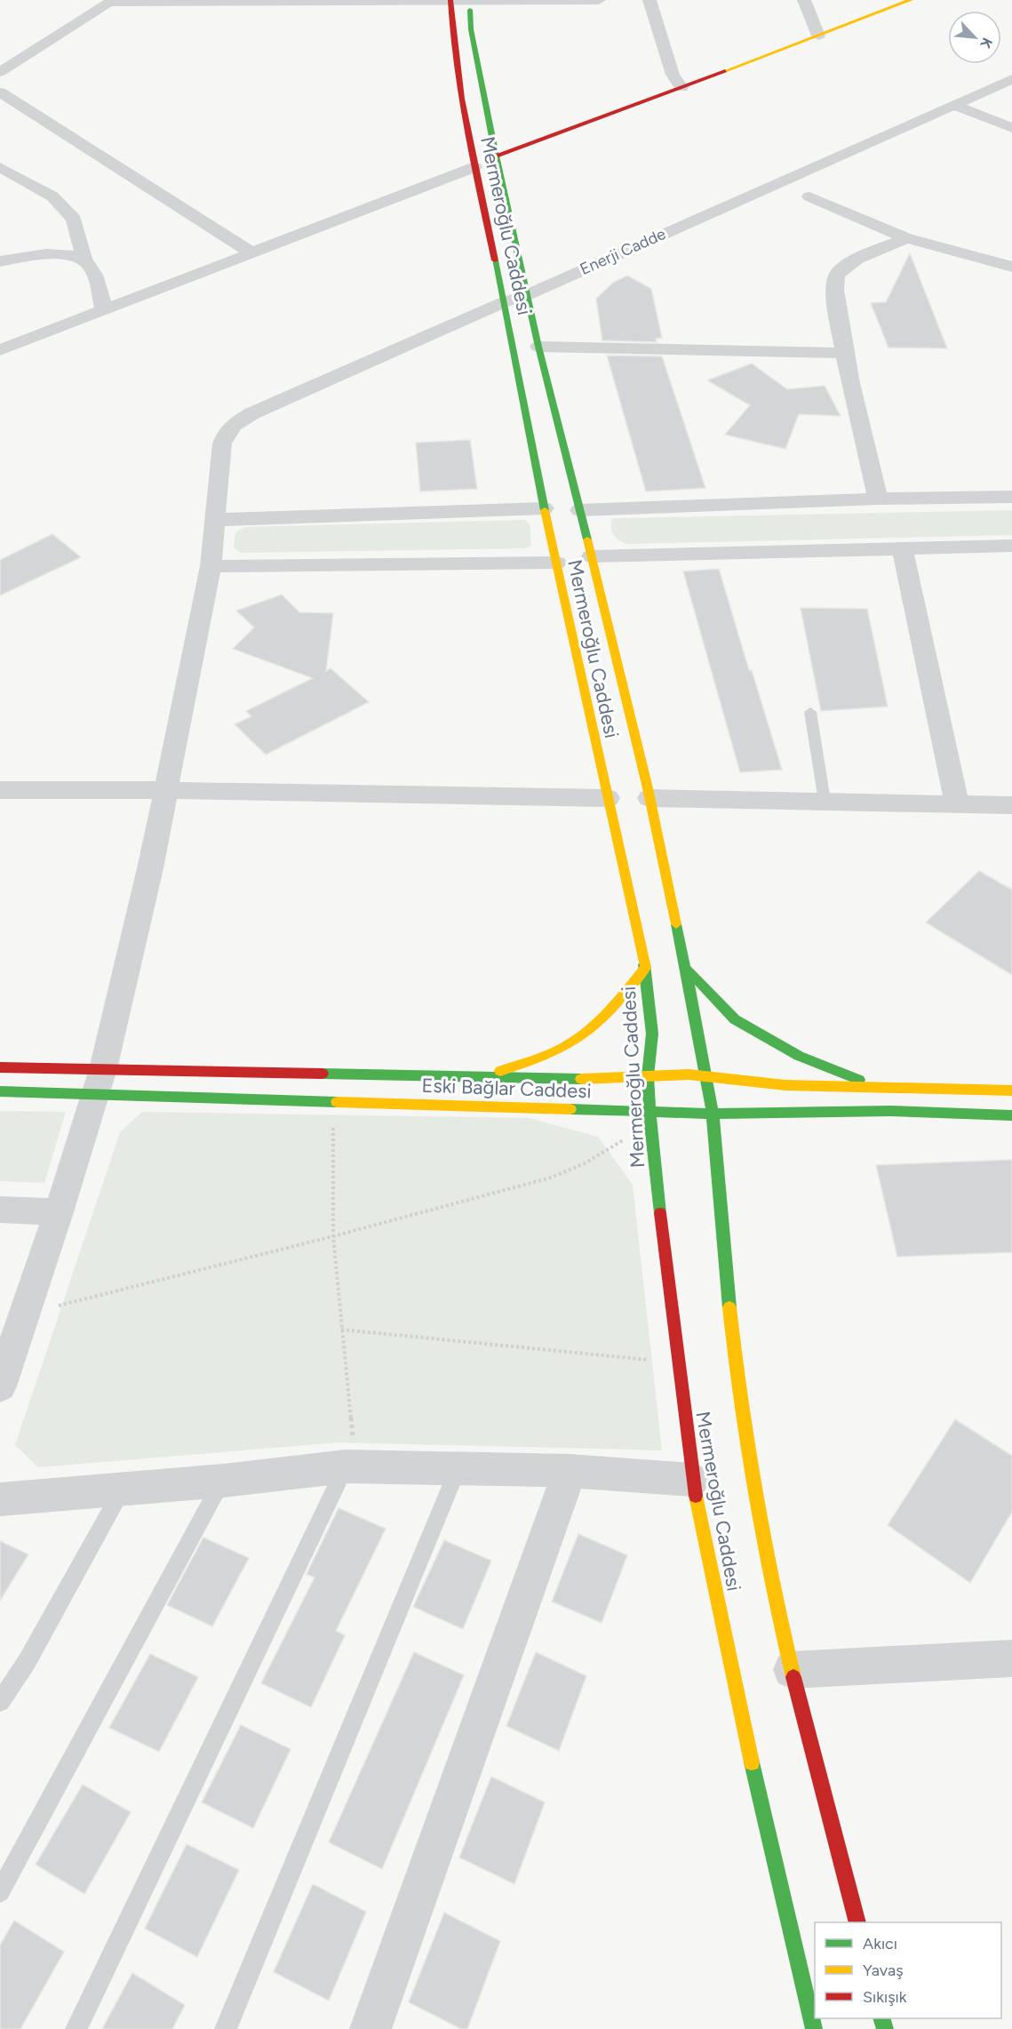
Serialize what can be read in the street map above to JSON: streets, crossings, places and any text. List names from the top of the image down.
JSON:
{
  "streets": {
    "main road": ["Mermeroğlu Caddesi", "Eski Bağlar Caddesi"],
    "street": ["Enerji Cadde"]
  },
  "crossings": [
    ["Mermeroğlu Caddesi", "Enerji Cadde"],
    ["Mermeroğlu Caddesi", "Eski Bağlar Caddesi"]
  ],
  "legend": ["Akıcı", "Yavaş", "Sıkışık"],
  "north": "bottom right"
}
